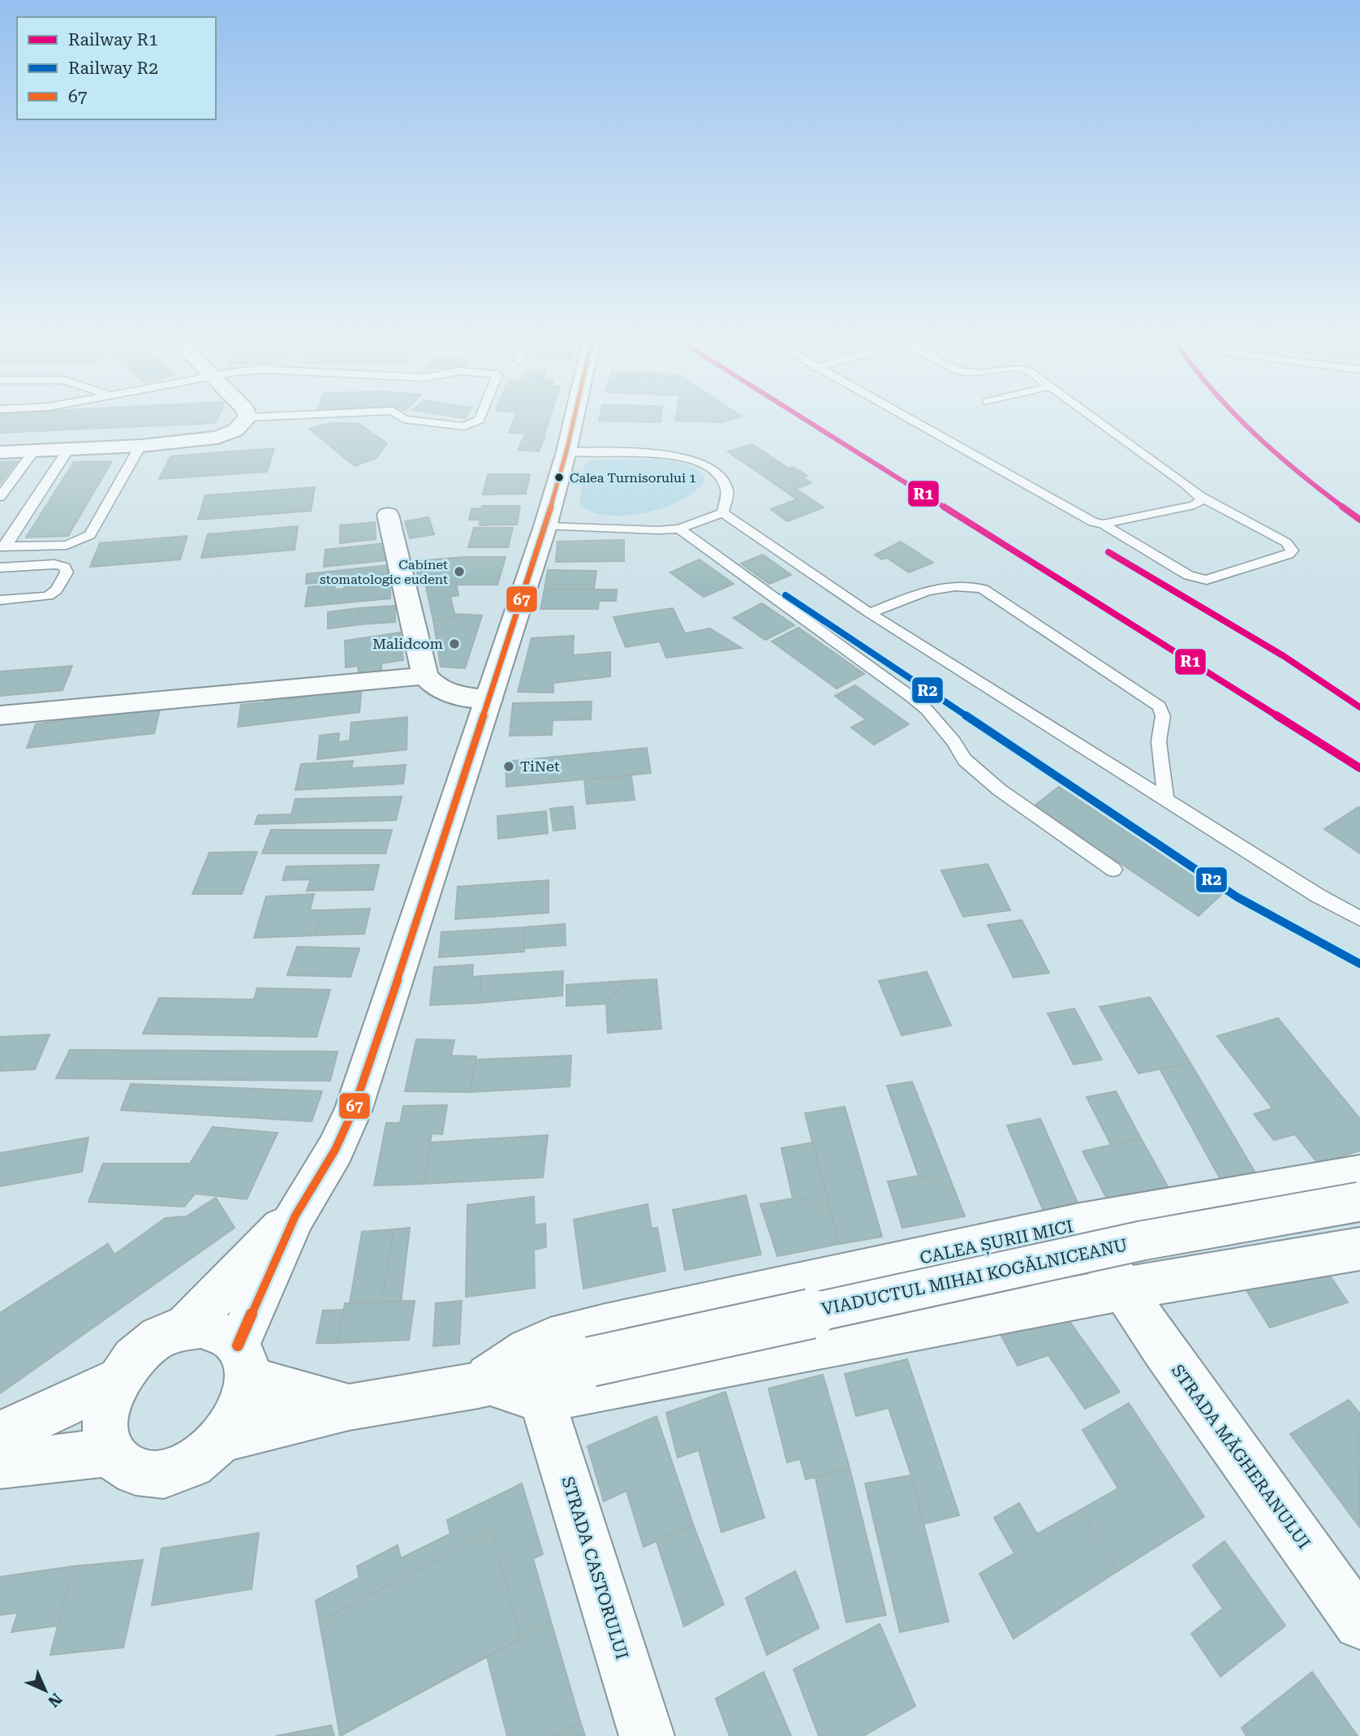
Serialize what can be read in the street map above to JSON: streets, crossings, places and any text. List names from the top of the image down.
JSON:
{
  "streets": {
    "street": [
      "CALEA ȘURII MICI",
      "VIADUCTUL MIHAI KOGĂLNICEANU",
      "STRADA MĂGHERANULUI",
      "STRADA CASTORULUI"
    ]
  },
  "crossings": [
    ["CALEA ȘURII MICI", "VIADUCTUL MIHAI KOGĂLNICEANU"],
    ["CALEA ȘURII MICI", "STRADA MĂGHERANULUI"],
    ["CALEA ȘURII MICI", "STRADA CASTORULUI"]
  ],
  "places": [
    "Calea Turnisorului 1",
    "Cabinet stomatologic eudent",
    "Malidcom",
    "TiNet"
  ],
  "lines": ["rail line R1", "transit line 67", "rail line R2"],
  "legend": ["Railway R1", "Railway R2", "67"],
  "north": "bottom right"
}
